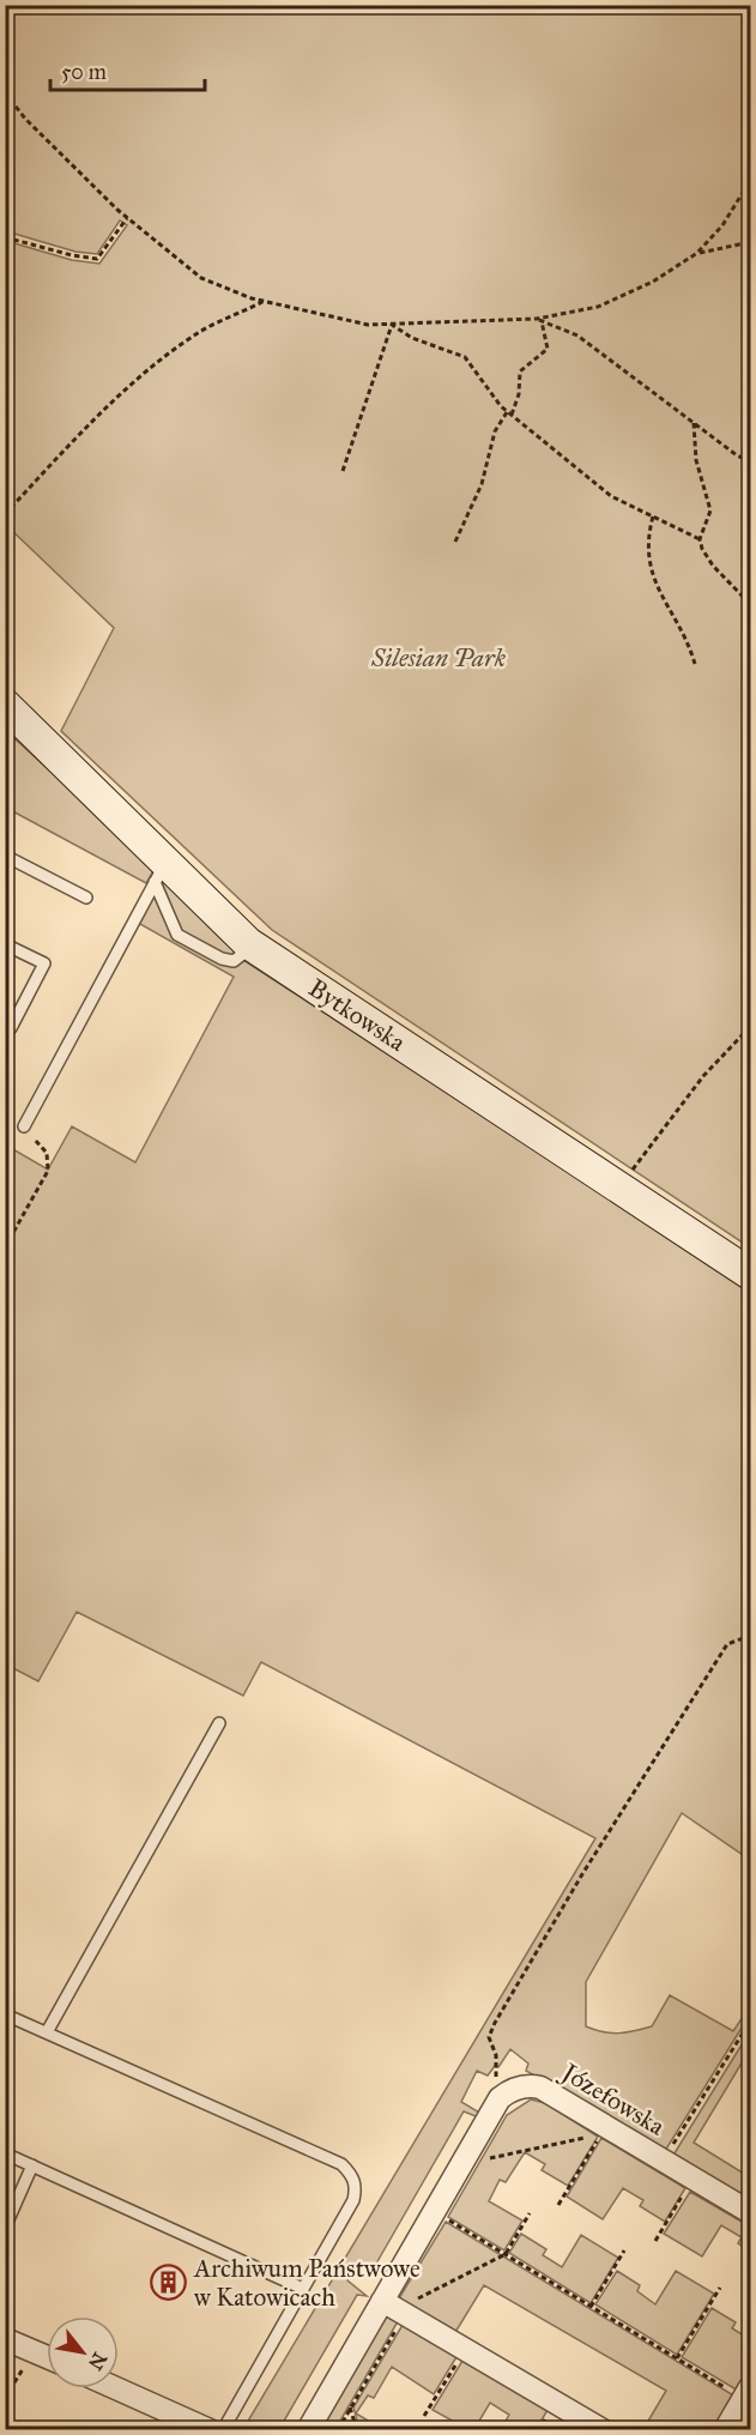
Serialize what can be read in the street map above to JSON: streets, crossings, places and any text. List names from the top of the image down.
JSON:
{
  "streets": {
    "street": ["Bytkowska", "Józefowska"]
  },
  "parks": ["Silesian Park"],
  "places": {
    "building": ["Archiwum Państwowe w Katowicach"]
  },
  "scale_bar": "50 m",
  "north": "bottom right"
}
